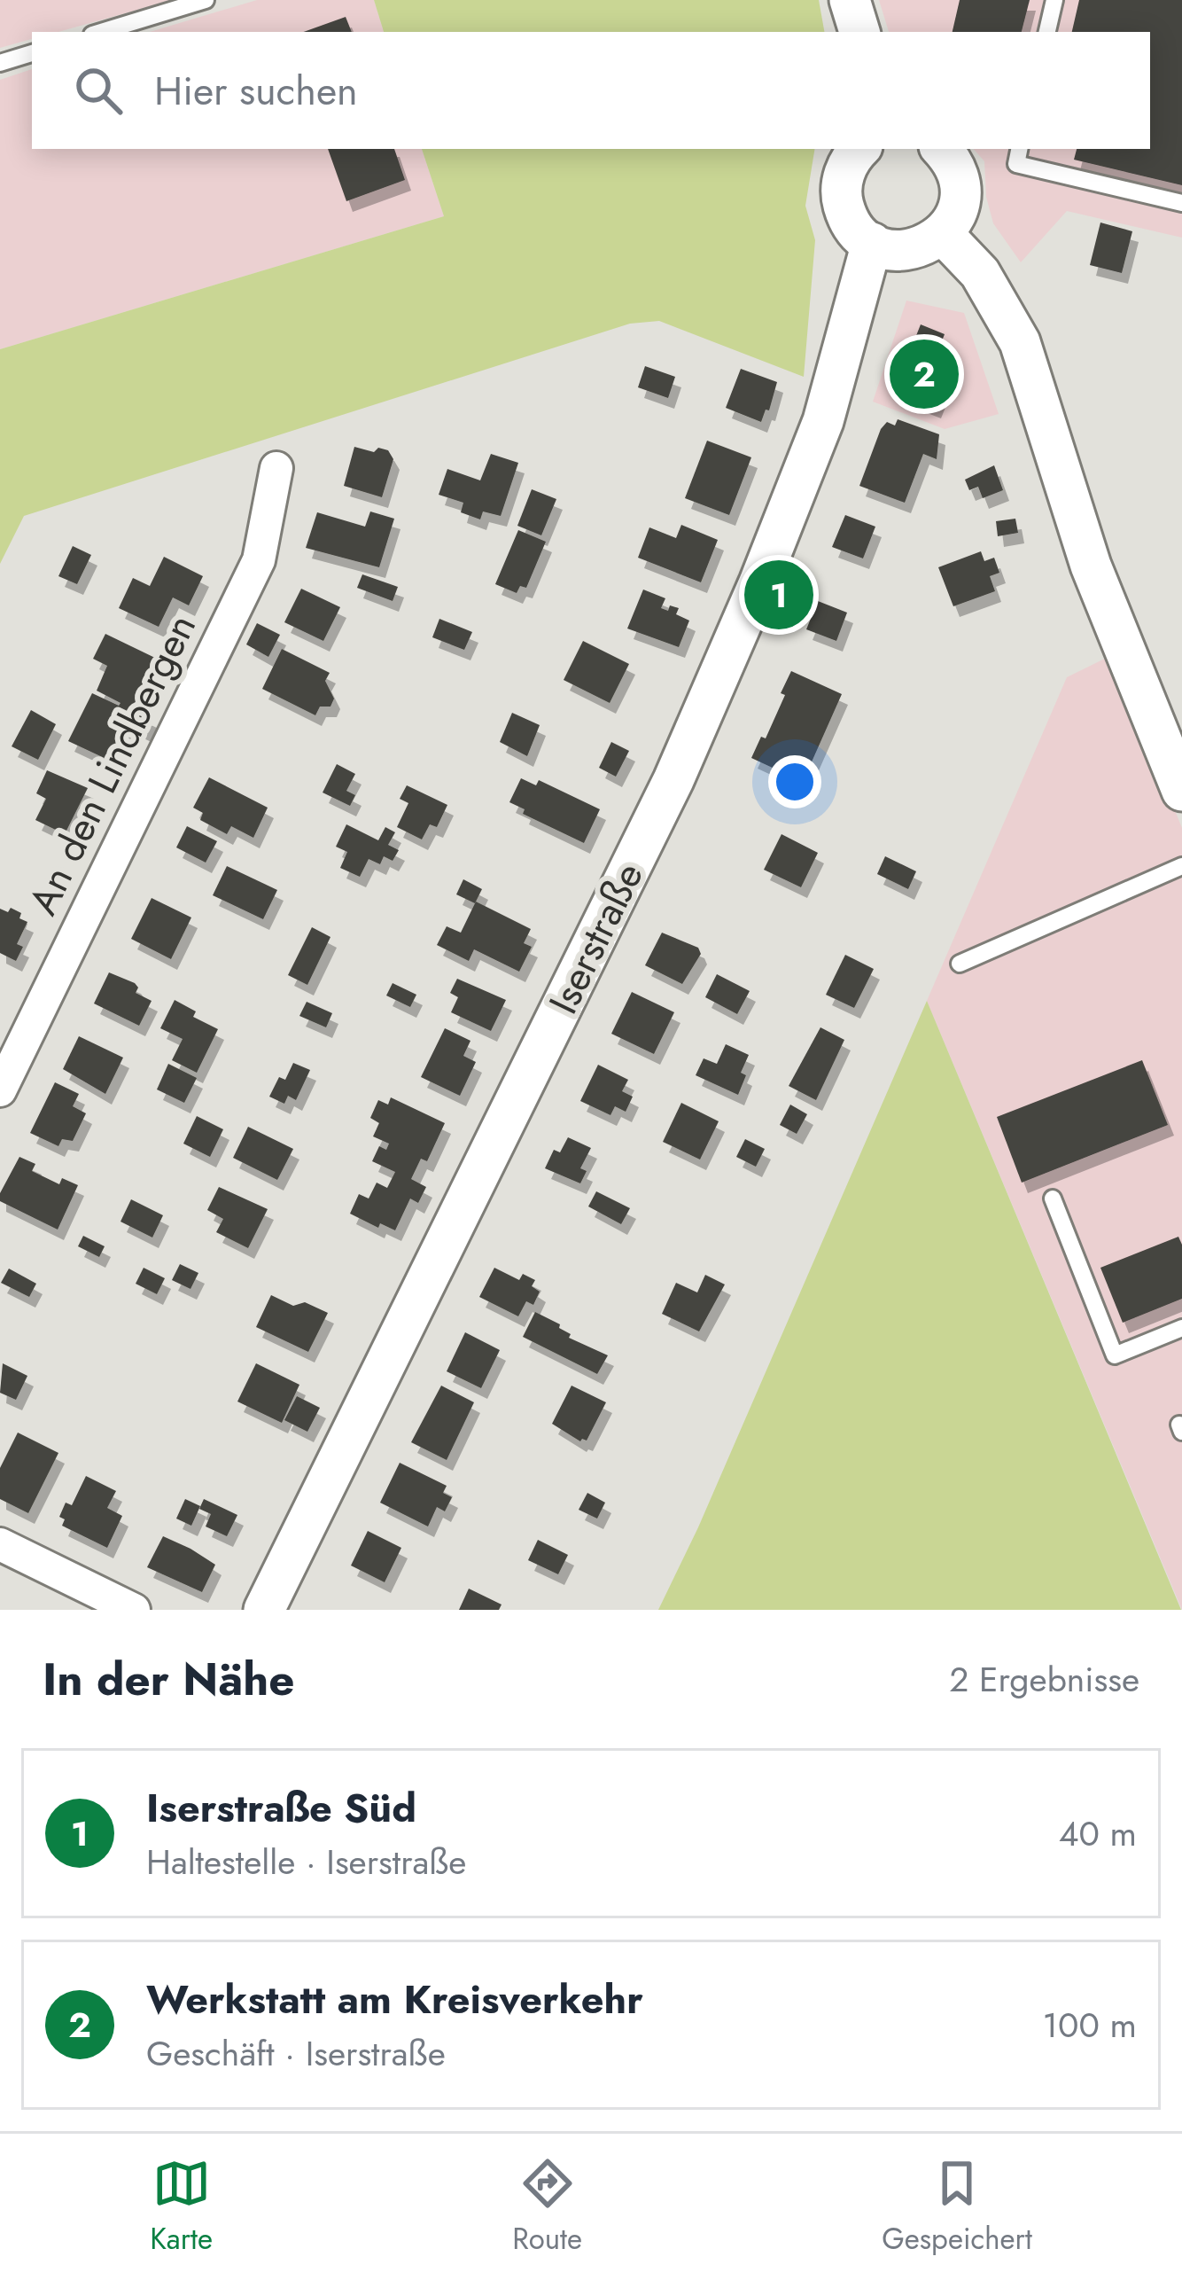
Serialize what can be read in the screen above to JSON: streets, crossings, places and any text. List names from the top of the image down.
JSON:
{
  "streets": {
    "street": ["An den Lindbergen", "Iserstraße"]
  },
  "page": {
    "search": "Hier suchen",
    "pins": ["2", "1"],
    "heading": ["In der Nähe", "2 Ergebnisse"],
    "list": [
      {
        "mark": "1",
        "name": "Iserstraße Süd",
        "note": "Haltestelle · Iserstraße",
        "value": "40 m"
      },
      {
        "mark": "2",
        "name": "Werkstatt am Kreisverkehr",
        "note": "Geschäft · Iserstraße",
        "value": "100 m"
      }
    ],
    "nav": ["Karte", "Route", "Gespeichert"]
  }
}
